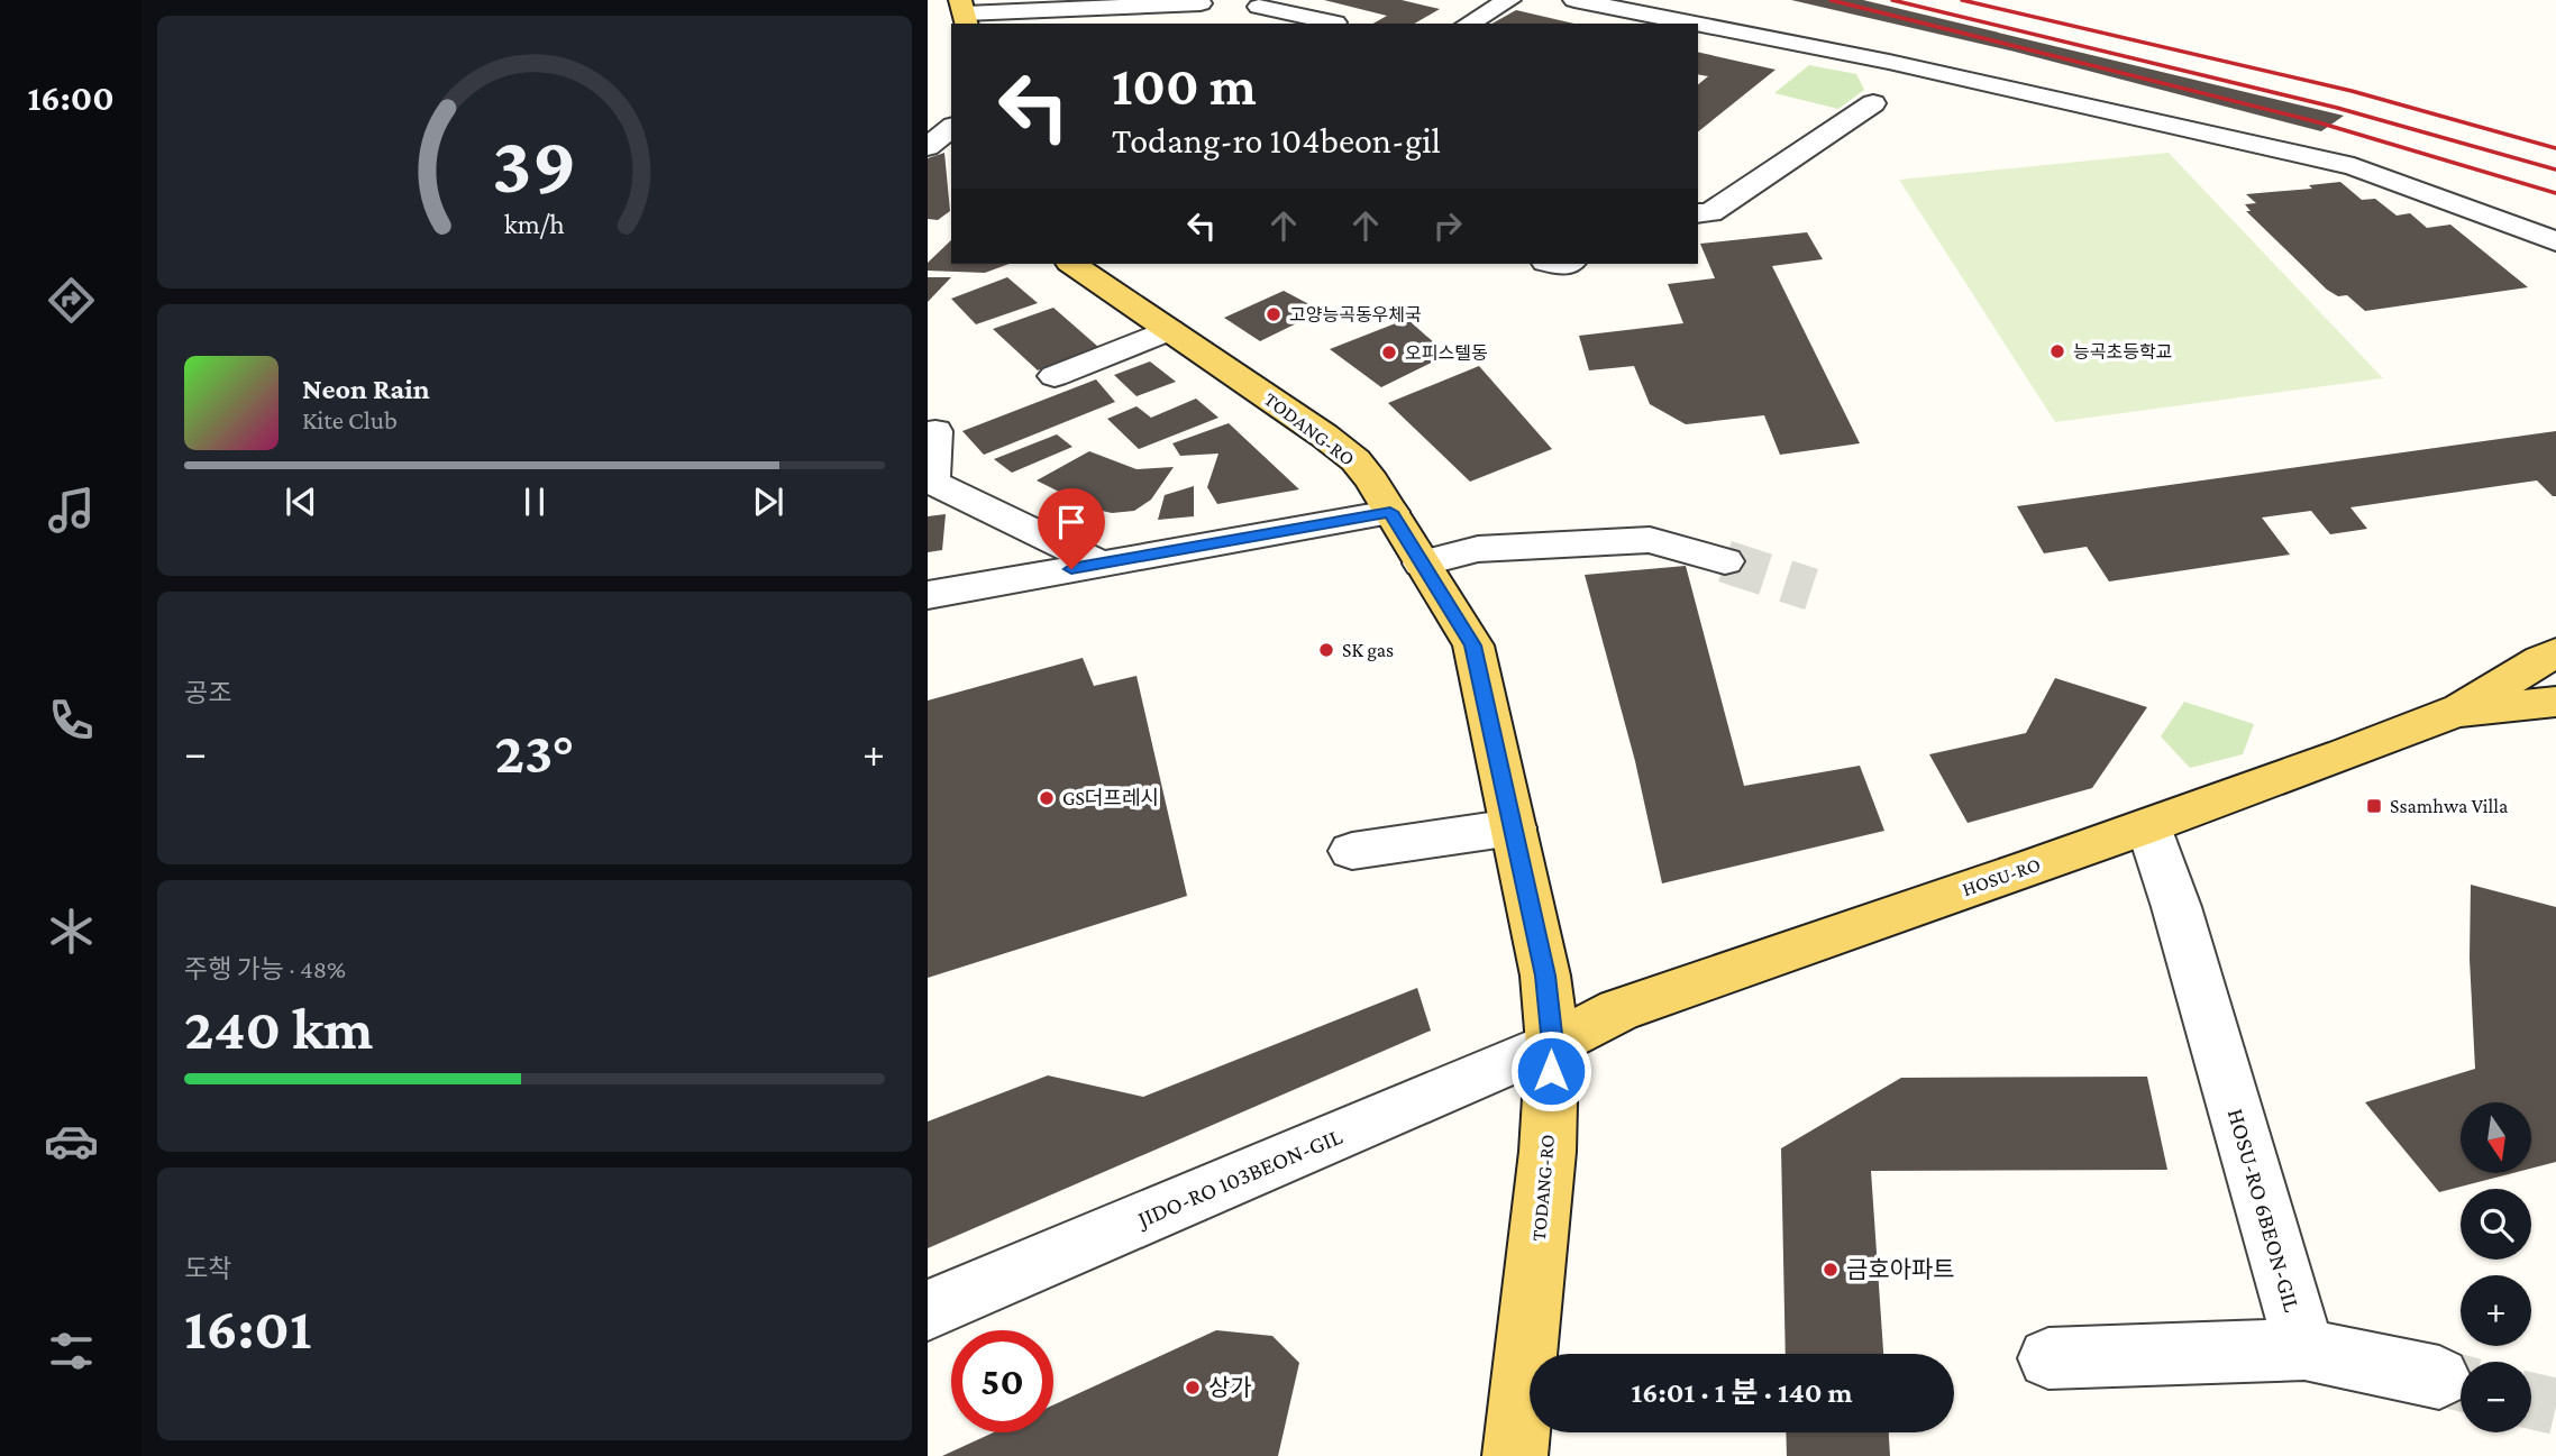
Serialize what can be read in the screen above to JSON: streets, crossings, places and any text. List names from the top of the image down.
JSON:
{
  "streets": {
    "main road": ["TODANG-RO", "HOSU-RO"],
    "street": ["JIDO-RO 103BEON-GIL", "HOSU-RO 6BEON-GIL"]
  },
  "crossings": [
    ["TODANG-RO", "HOSU-RO"],
    ["TODANG-RO", "JIDO-RO 103BEON-GIL"],
    ["HOSU-RO", "JIDO-RO 103BEON-GIL"],
    ["HOSU-RO", "HOSU-RO 6BEON-GIL"]
  ],
  "places": {
    "other": [
      "고양능곡동우체국",
      "능곡초등학교",
      "오피스텔동",
      "SK gas",
      "GS더프레시",
      "금호아파트",
      "상가"
    ],
    "transit": ["Ssamhwa Villa"]
  },
  "north": "bottom",
  "page": {
    "tabs": "16:00",
    "turn": ["100 m", "Todang-ro 104beon-gil"],
    "song": ["Neon Rain", "Kite Club"],
    "tile": [
      "공조",
      ["주행 가능 · 48%", "240 km"],
      ["도착", "16:01"]
    ],
    "heat": ["−", "23°", "+"],
    "map_buttons": ["+", "−"],
    "limit": "50",
    "trip": "16:01 · 1 분 · 140 m",
    "gauge": ["39", "km/h"]
  }
}
